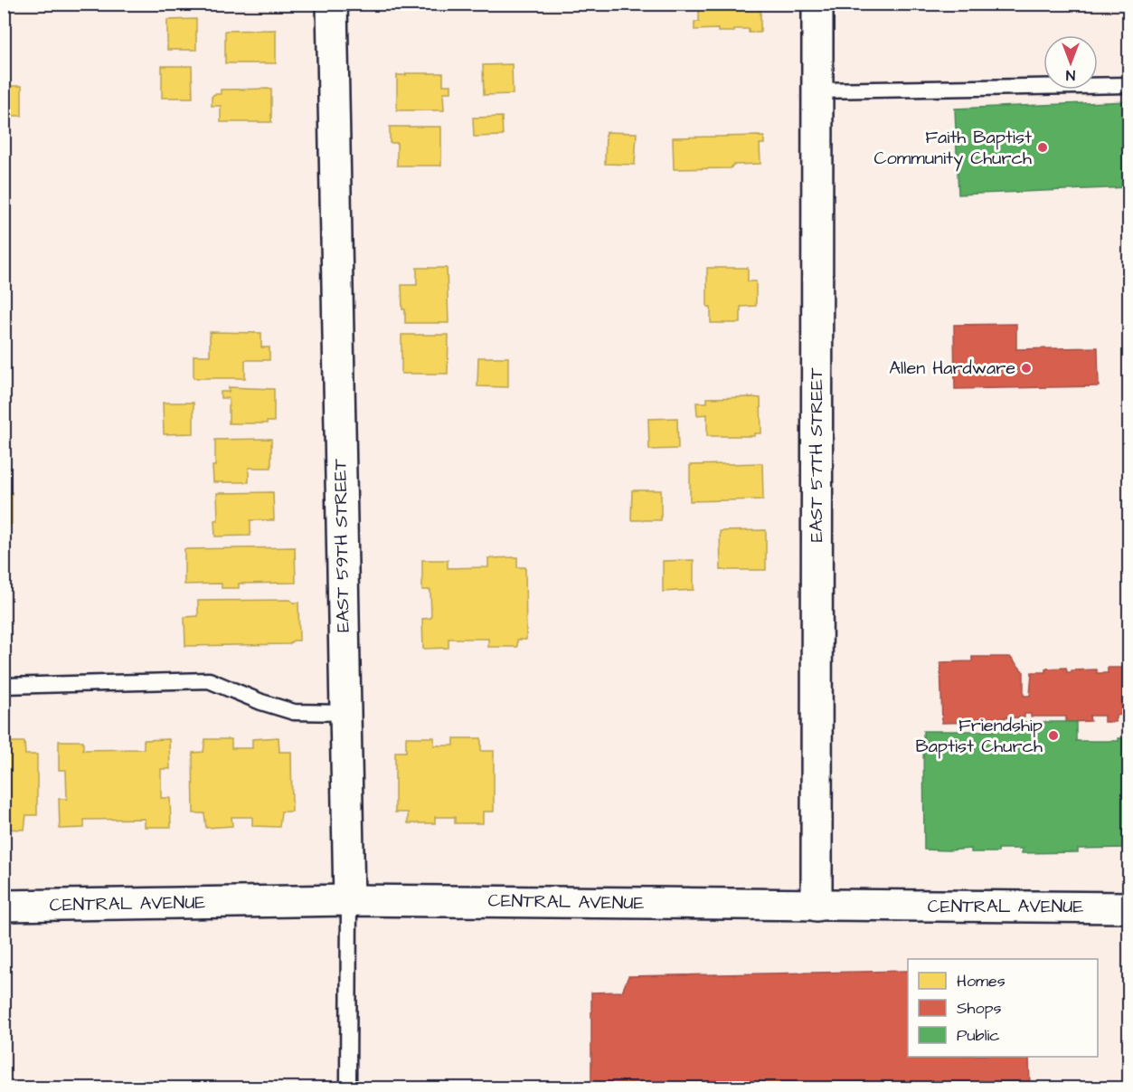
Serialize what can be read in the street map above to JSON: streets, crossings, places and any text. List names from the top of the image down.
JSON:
{
  "streets": {
    "street": ["EAST 57TH STREET", "EAST 59TH STREET", "CENTRAL AVENUE"]
  },
  "crossings": [
    ["EAST 57TH STREET", "CENTRAL AVENUE"],
    ["EAST 59TH STREET", "CENTRAL AVENUE"]
  ],
  "places": ["Faith Baptist Community Church", "Allen Hardware", "Friendship Baptist Church"],
  "legend": ["Homes", "Shops", "Public"],
  "north": "bottom"
}
